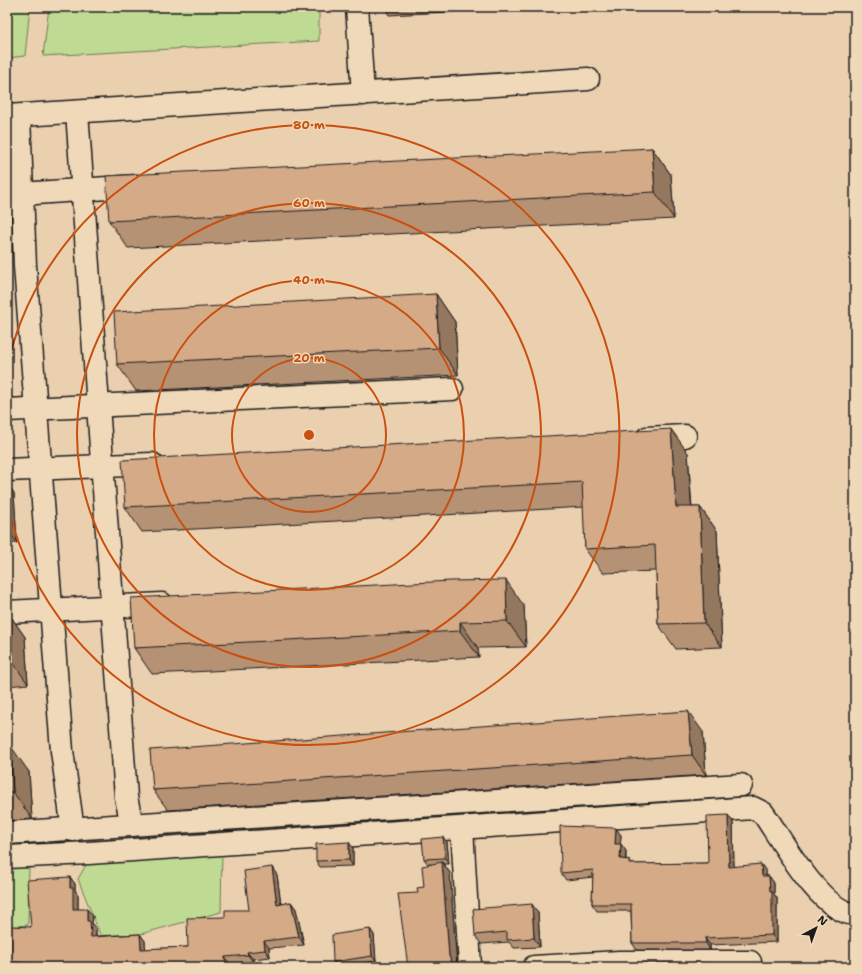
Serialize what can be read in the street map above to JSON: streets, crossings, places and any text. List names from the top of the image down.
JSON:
{
  "north": "top right",
  "rings": [
    "80 m",
    "60 m",
    "40 m",
    "20 m"
  ]
}
